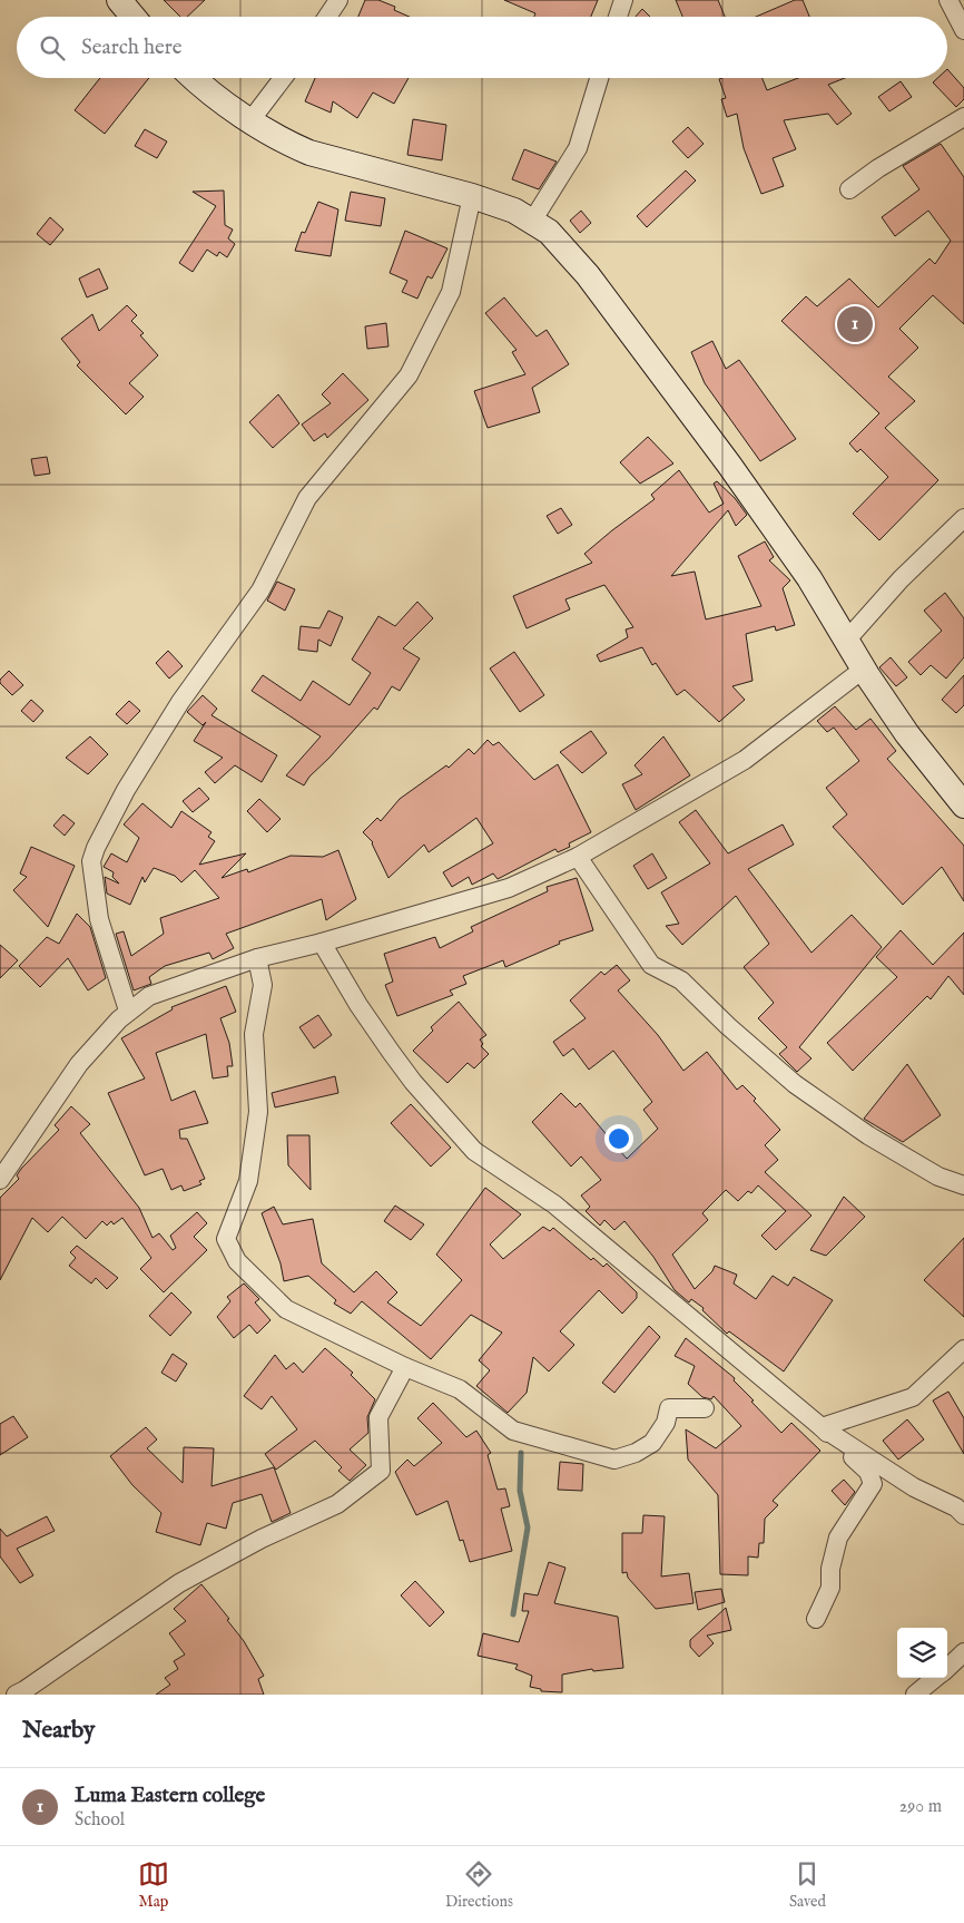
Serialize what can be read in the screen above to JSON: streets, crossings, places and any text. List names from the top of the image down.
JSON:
{
  "page": {
    "search": "Search here",
    "pins": "1",
    "heading": "Nearby",
    "list": [
      {
        "mark": "1",
        "name": "Luma Eastern college",
        "note": "School",
        "value": "290 m"
      }
    ],
    "nav": ["Map", "Directions", "Saved"]
  }
}
